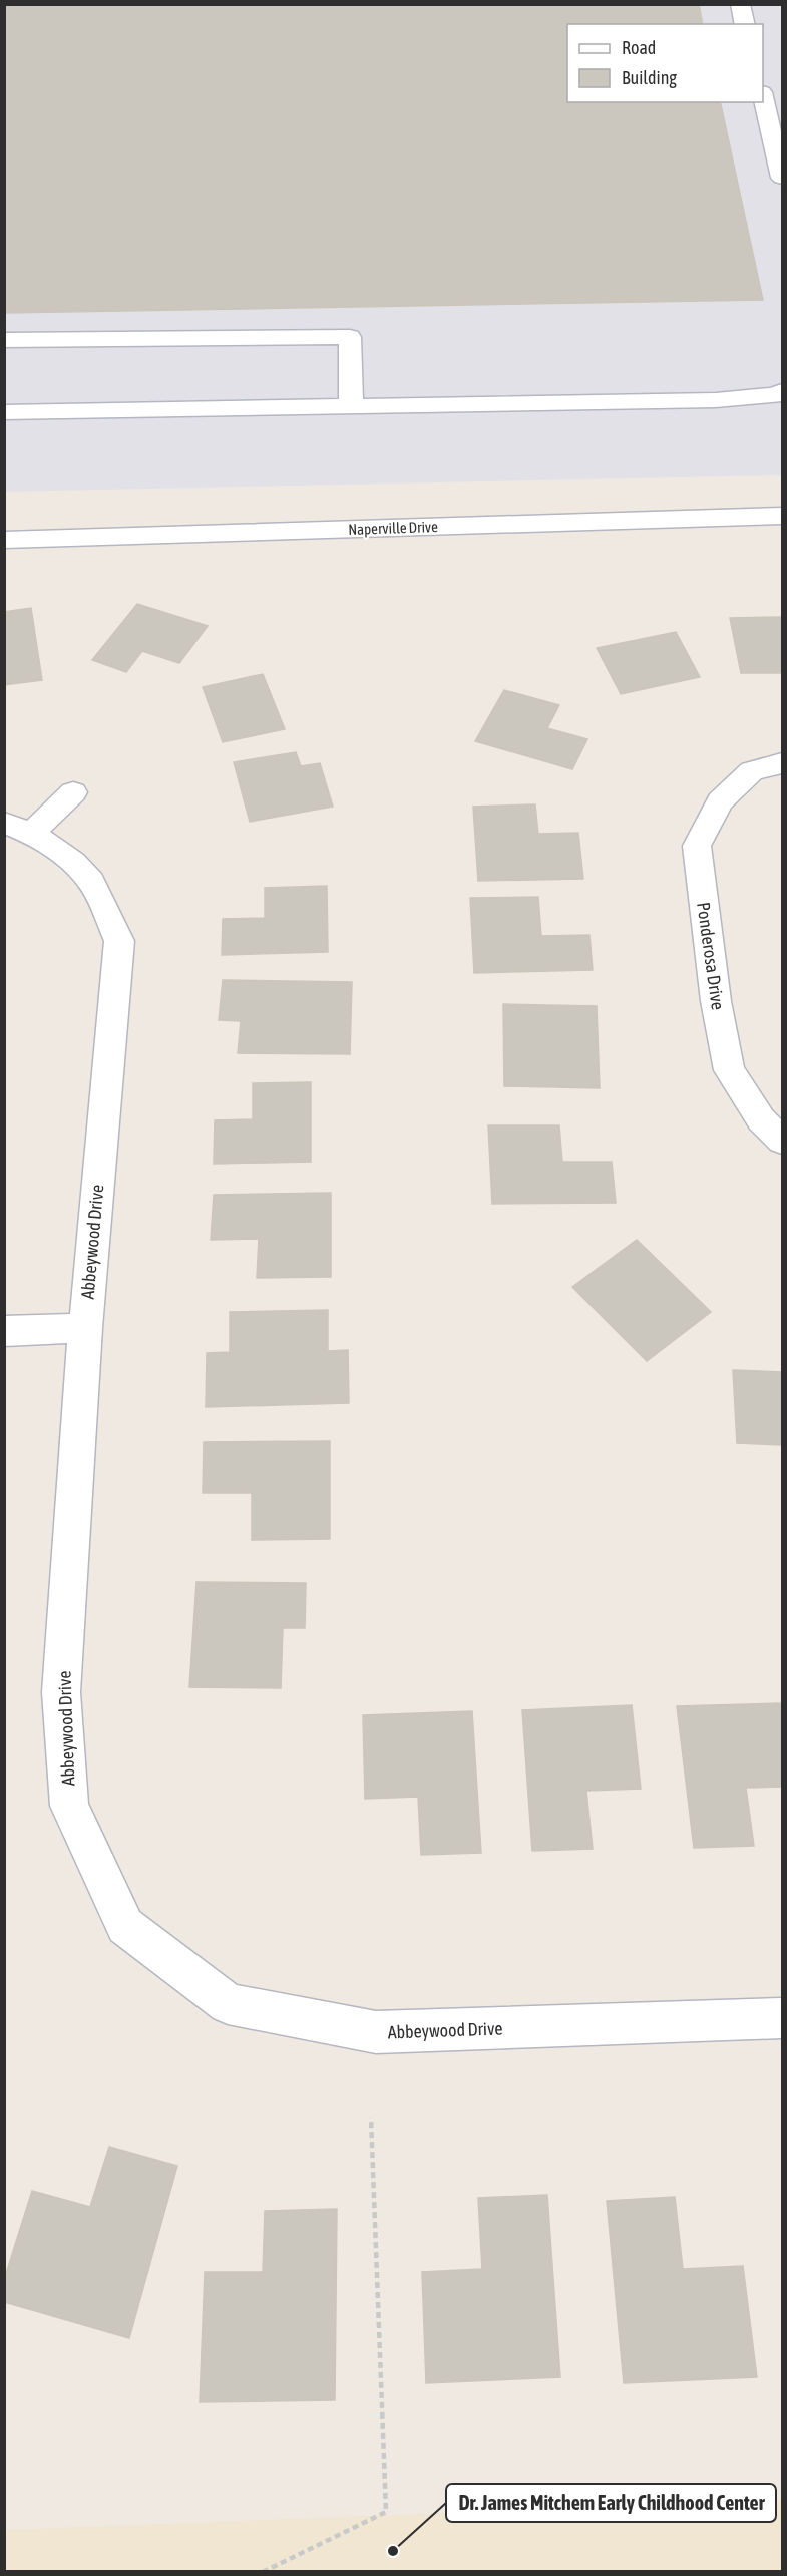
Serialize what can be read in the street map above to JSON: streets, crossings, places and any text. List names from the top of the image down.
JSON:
{
  "streets": {
    "street": ["Naperville Drive", "Ponderosa Drive", "Abbeywood Drive"]
  },
  "places": ["Dr. James Mitchem Early Childhood Center"],
  "legend": ["Road", "Building"]
}
